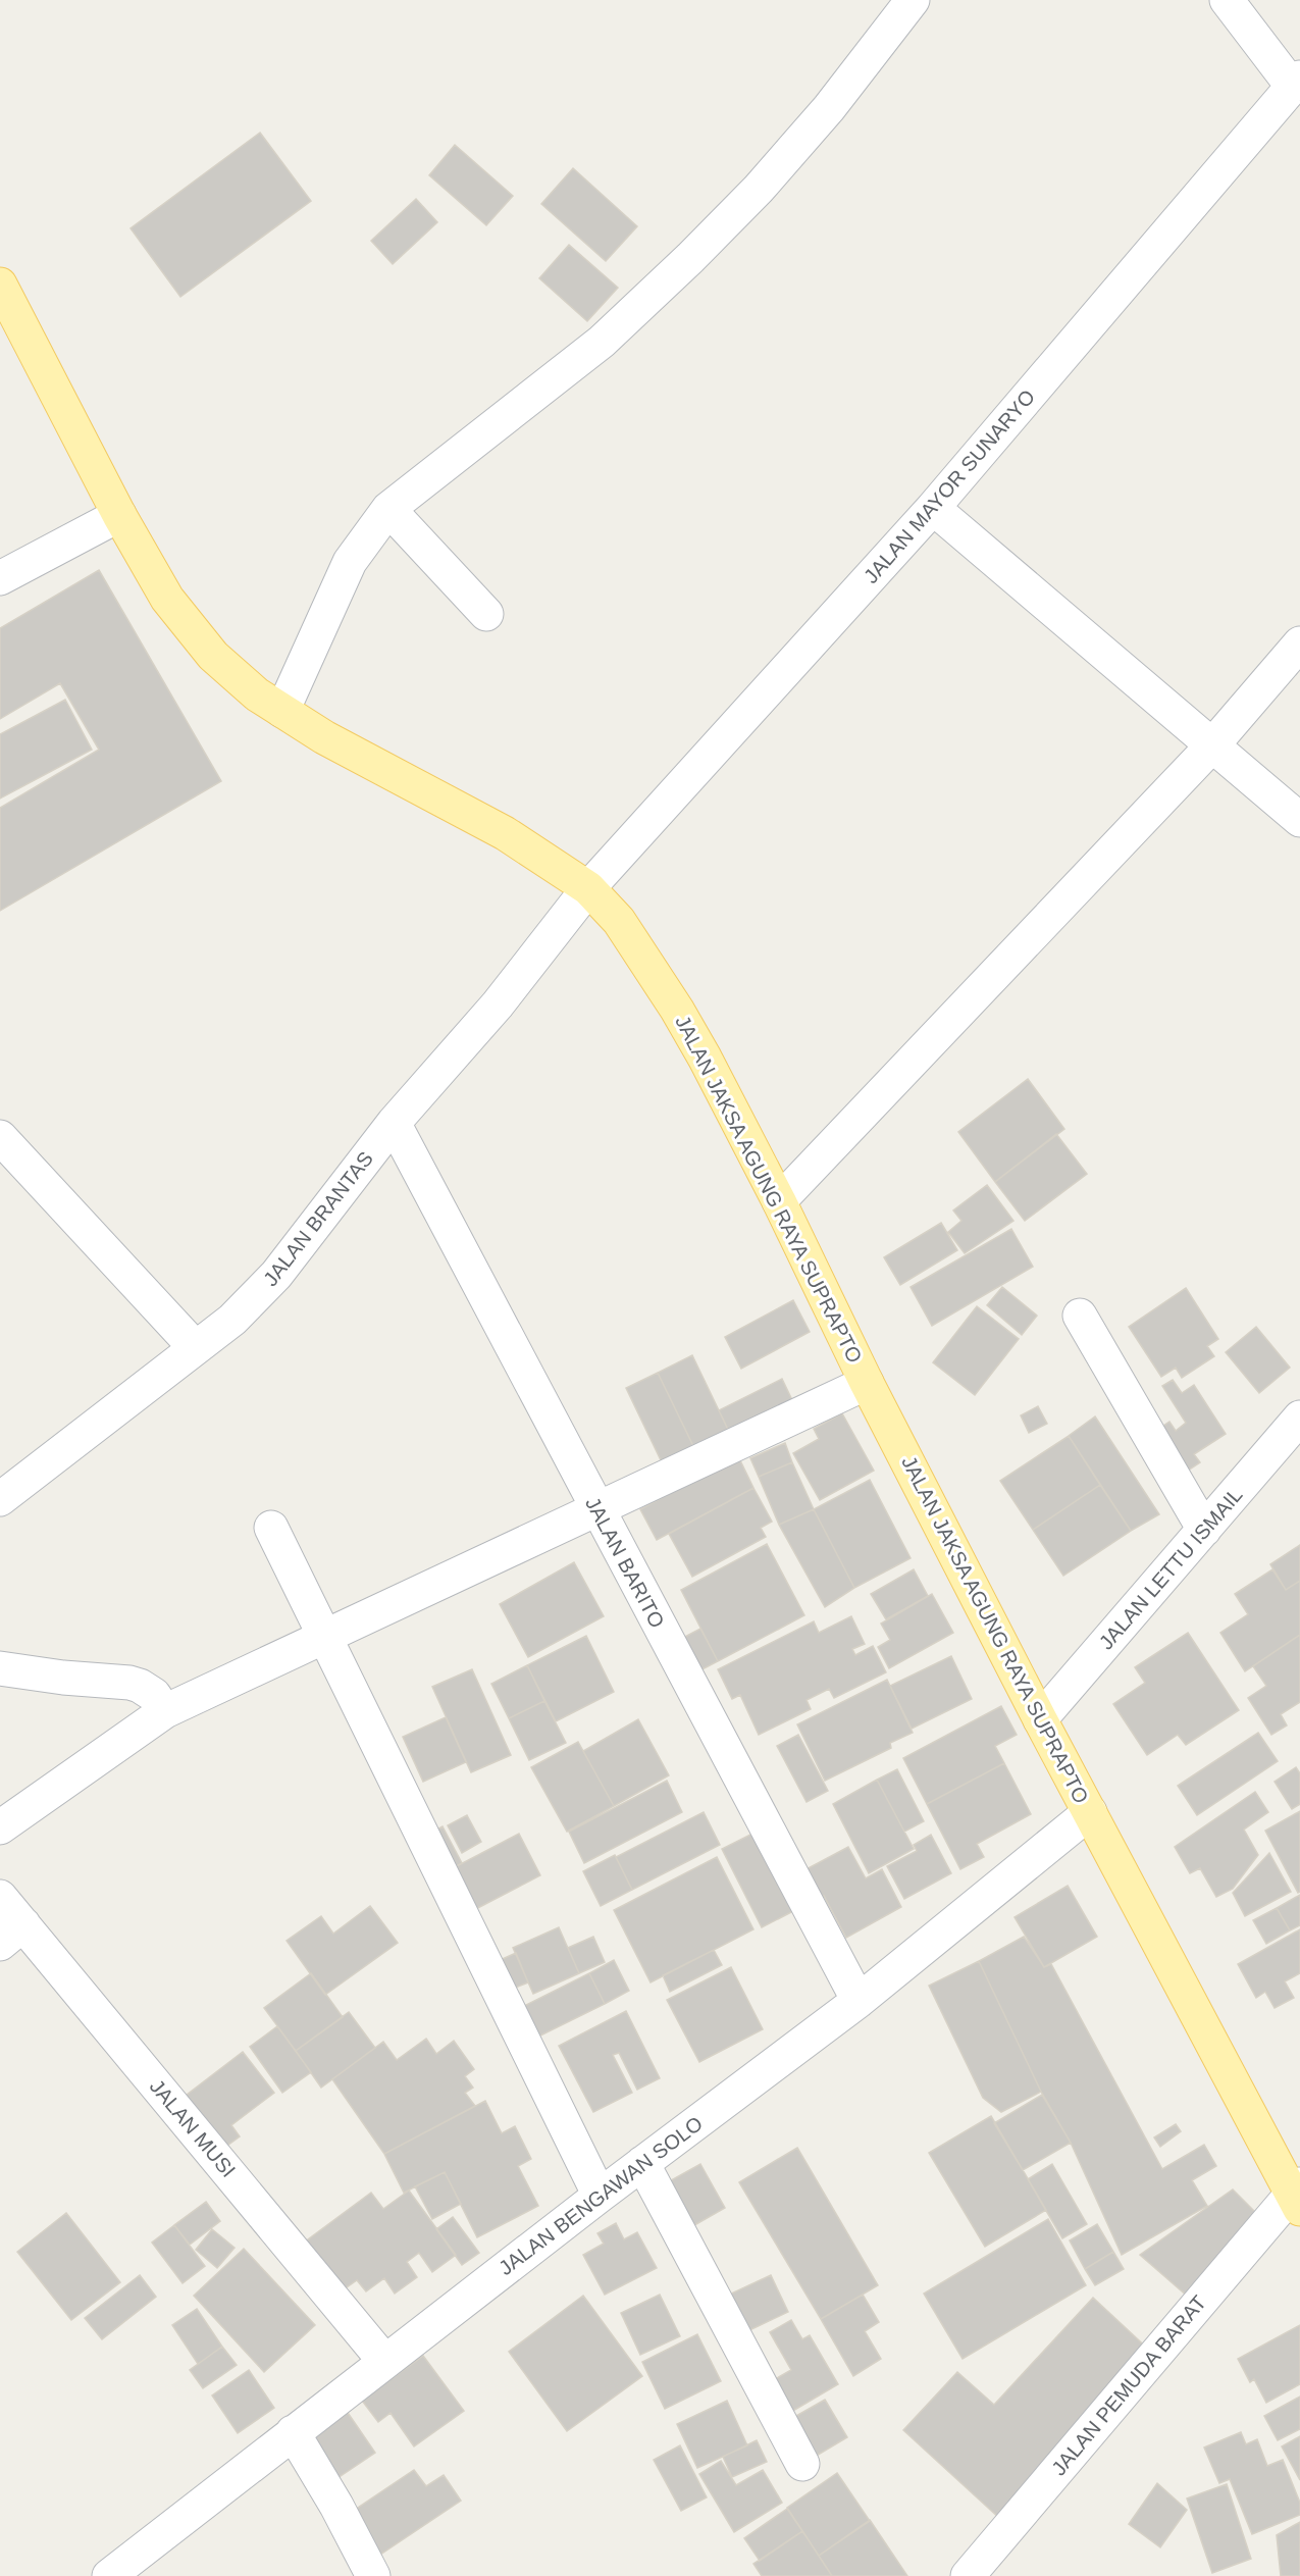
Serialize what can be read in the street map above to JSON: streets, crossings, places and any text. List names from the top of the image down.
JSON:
{
  "streets": {
    "main road": ["JALAN JAKSA AGUNG RAYA SUPRAPTO"],
    "street": [
      "JALAN MAYOR SUNARYO",
      "JALAN BRANTAS",
      "JALAN BARITO",
      "JALAN LETTU ISMAIL",
      "JALAN MUSI",
      "JALAN BENGAWAN SOLO",
      "JALAN PEMUDA BARAT"
    ]
  },
  "crossings": [
    ["JALAN MAYOR SUNARYO", "JALAN JAKSA AGUNG RAYA SUPRAPTO"],
    ["JALAN MAYOR SUNARYO", "JALAN BRANTAS"],
    ["JALAN JAKSA AGUNG RAYA SUPRAPTO", "JALAN BRANTAS"],
    ["JALAN JAKSA AGUNG RAYA SUPRAPTO", "JALAN LETTU ISMAIL"],
    ["JALAN JAKSA AGUNG RAYA SUPRAPTO", "JALAN BENGAWAN SOLO"],
    ["JALAN JAKSA AGUNG RAYA SUPRAPTO", "JALAN PEMUDA BARAT"],
    ["JALAN BRANTAS", "JALAN BARITO"],
    ["JALAN BARITO", "JALAN BENGAWAN SOLO"],
    ["JALAN MUSI", "JALAN BENGAWAN SOLO"]
  ]
}
